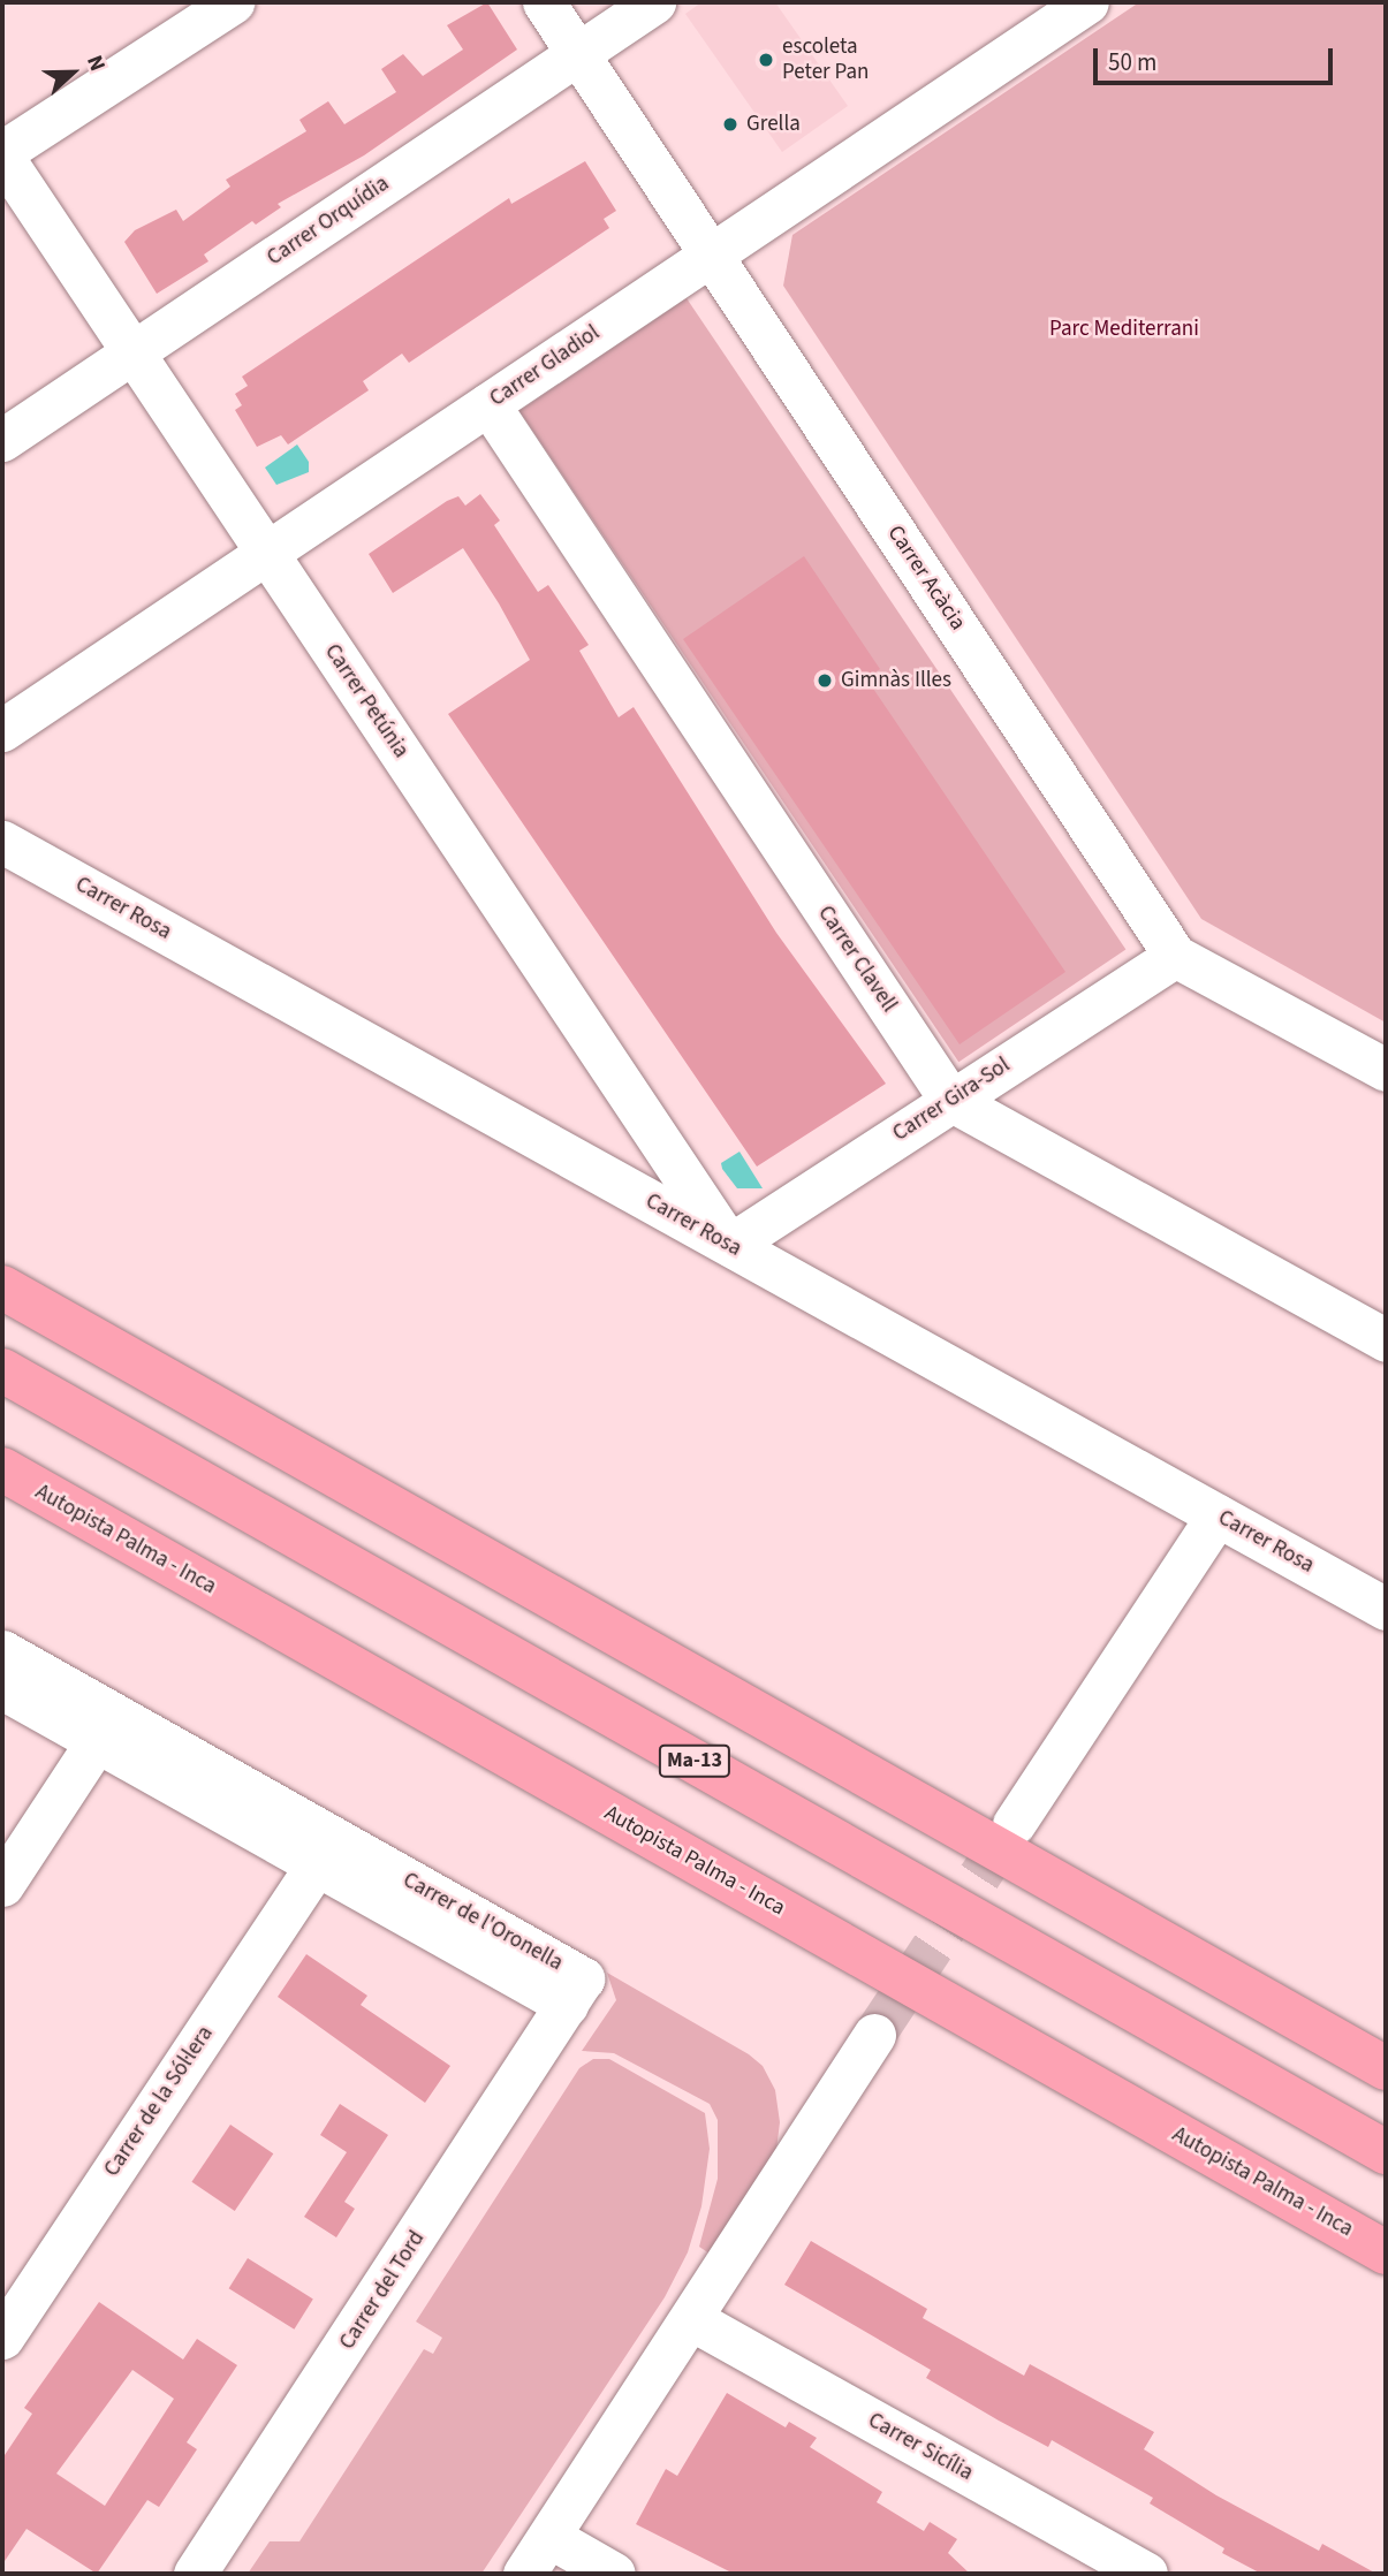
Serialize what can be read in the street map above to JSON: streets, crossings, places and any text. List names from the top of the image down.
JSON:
{
  "streets": {
    "highway": ["Autopista Palma - Inca", "Ma-13"],
    "street": [
      "Carrer Orquídia",
      "Carrer Gladiol",
      "Carrer Acàcia",
      "Carrer Petúnia",
      "Carrer Rosa",
      "Carrer Clavell",
      "Carrer Gira-Sol",
      "Carrer de l'Oronella",
      "Carrer de la Sól·lera",
      "Carrer del Tord",
      "Carrer Sicília"
    ]
  },
  "crossings": [
    ["Carrer Orquídia", "Carrer Acàcia"],
    ["Carrer Orquídia", "Carrer Petúnia"],
    ["Carrer Gladiol", "Carrer Acàcia"],
    ["Carrer Gladiol", "Carrer Petúnia"],
    ["Carrer Gladiol", "Carrer Clavell"],
    ["Carrer Acàcia", "Carrer Gira-Sol"],
    ["Carrer Petúnia", "Carrer Rosa"],
    ["Carrer Petúnia", "Carrer Gira-Sol"],
    ["Carrer Rosa", "Carrer Gira-Sol"],
    ["Carrer Clavell", "Carrer Gira-Sol"],
    ["Carrer de l'Oronella", "Carrer de la Sól·lera"],
    ["Carrer de l'Oronella", "Carrer del Tord"]
  ],
  "parks": ["Parc Mediterrani"],
  "places": ["escoleta Peter Pan", "Grella", "Gimnàs Illes"],
  "scale_bar": "50 m",
  "north": "right"
}
